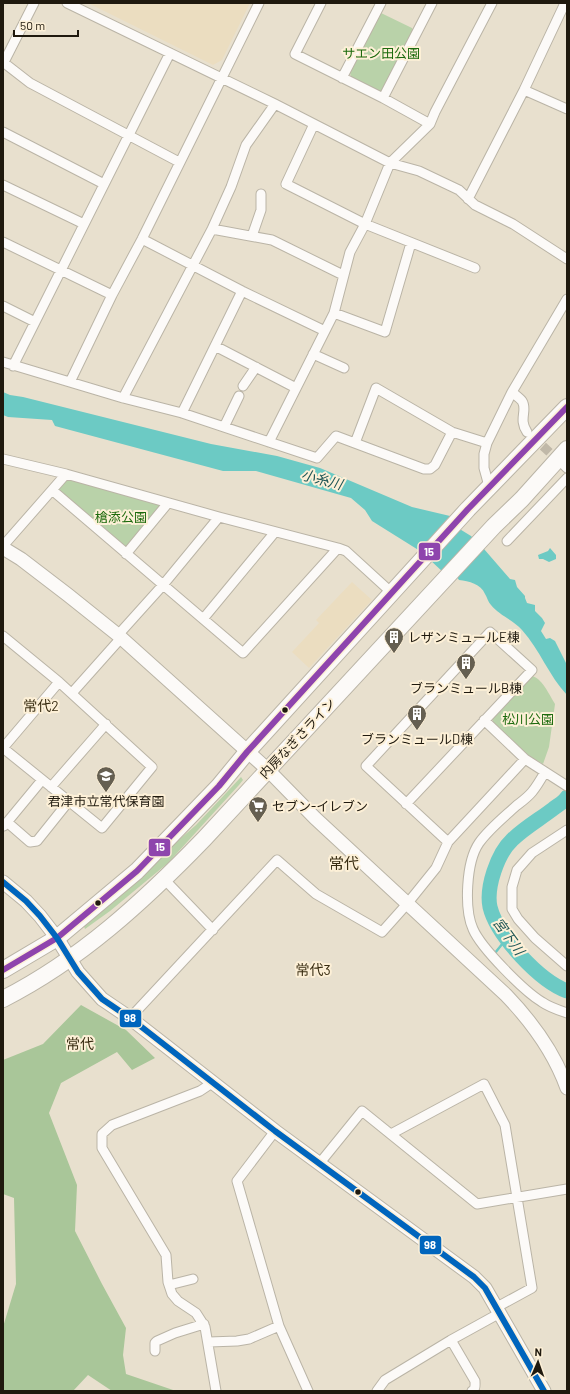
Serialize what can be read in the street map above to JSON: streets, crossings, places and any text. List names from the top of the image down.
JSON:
{
  "streets": {
    "highway": ["内房なぎさライン"]
  },
  "districts": [
    "常代2",
    "常代",
    "常代3",
    "常代"
  ],
  "water": ["小糸川", "宮下川"],
  "parks": ["サエン田公園", "槍添公園", "松川公園"],
  "places": {
    "building": ["レザンミュールE棟", "ブランミュールB棟", "ブランミュールD棟"],
    "school or university": ["君津市立常代保育園"],
    "supermarket": ["セブン-イレブン"]
  },
  "lines": ["transit line 15", "transit line 98"],
  "scale_bar": "50 m",
  "north": "top"
}
